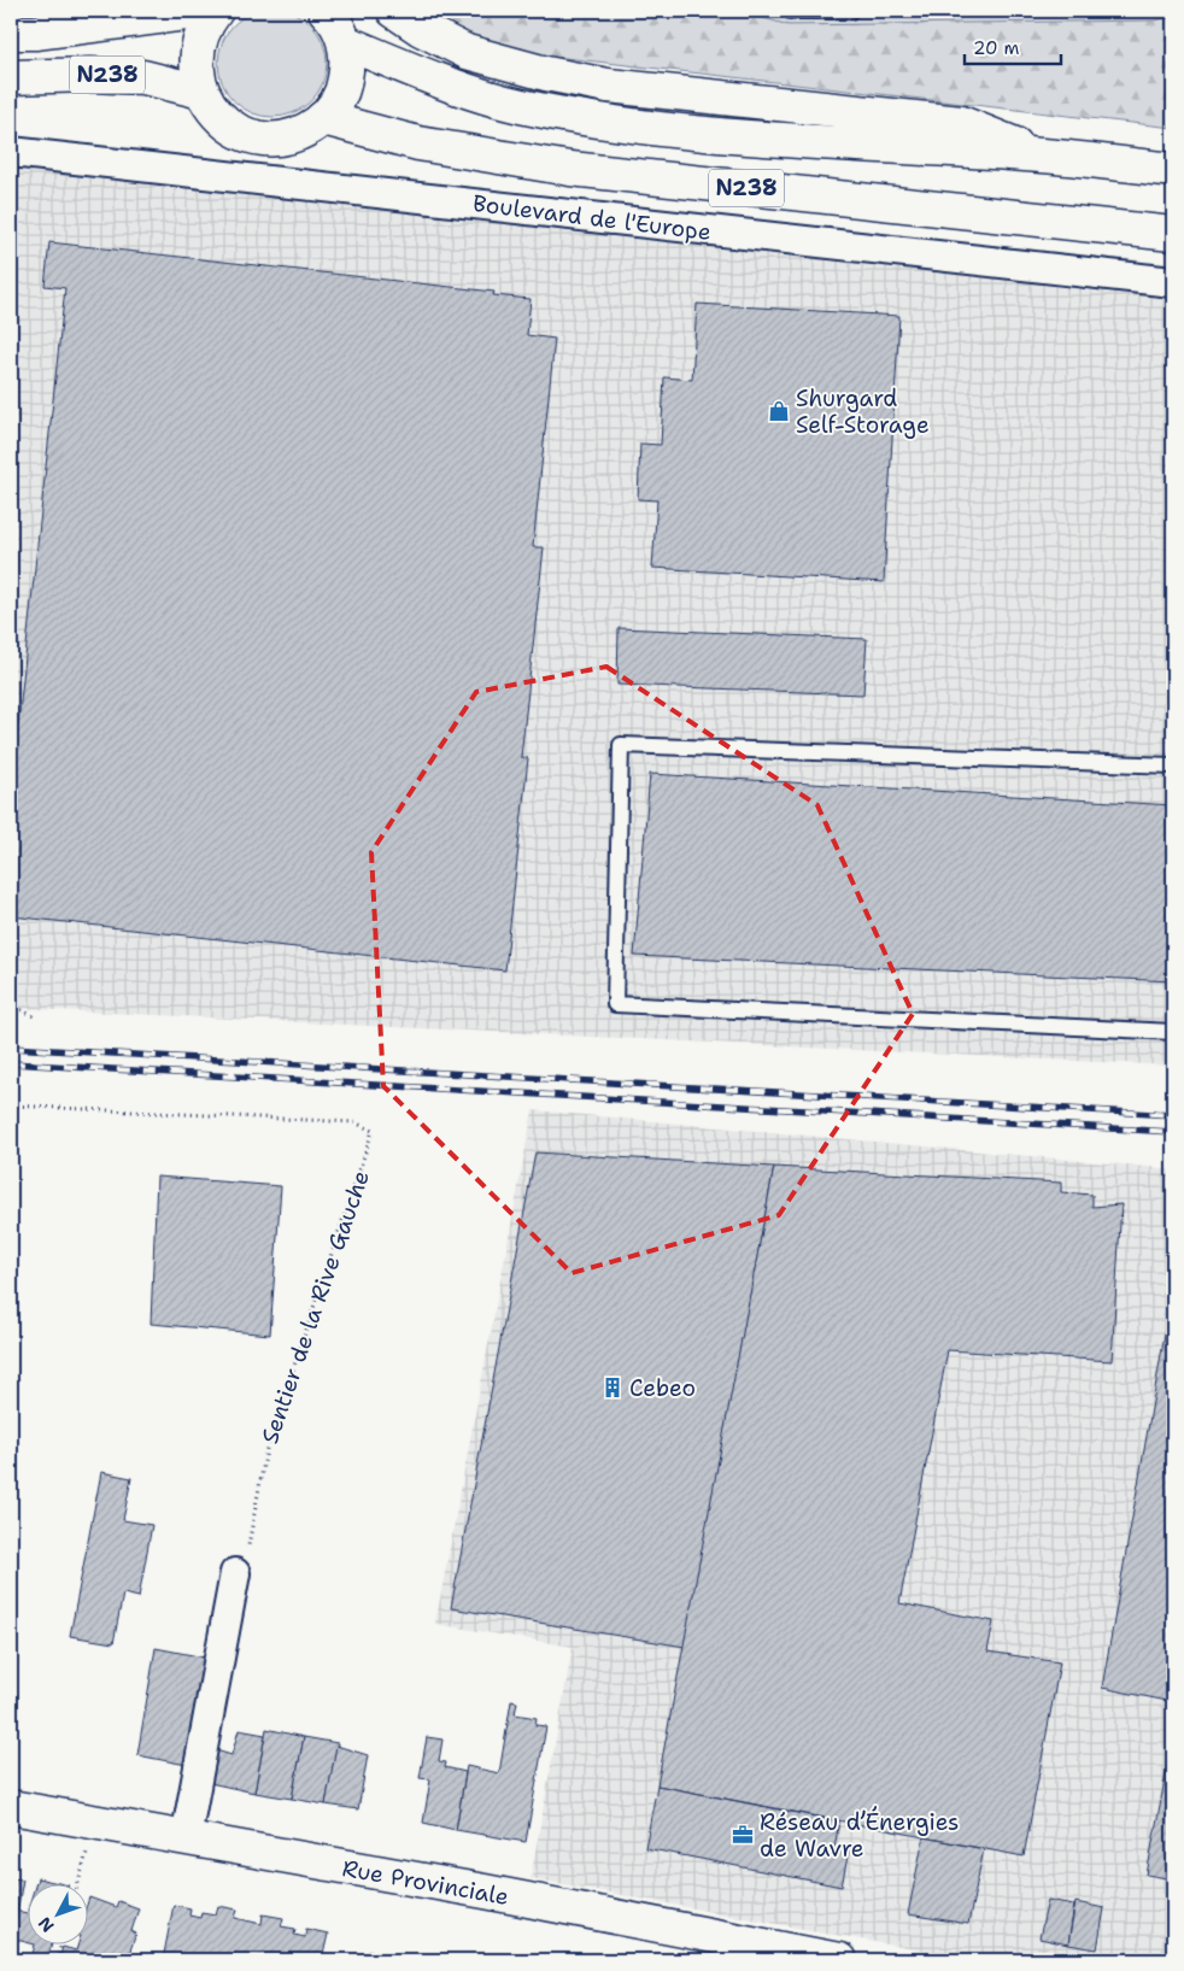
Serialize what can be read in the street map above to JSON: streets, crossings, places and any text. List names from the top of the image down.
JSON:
{
  "streets": {
    "main road": ["N238", "Boulevard de l'Europe", "Rue Provinciale"],
    "path": ["Sentier de la Rive Gauche"]
  },
  "places": {
    "shop": ["Shurgard Self-Storage"],
    "building": ["Cebeo"],
    "office": ["Réseau d’Énergies de Wavre"]
  },
  "scale_bar": "20 m",
  "north": "bottom left"
}
